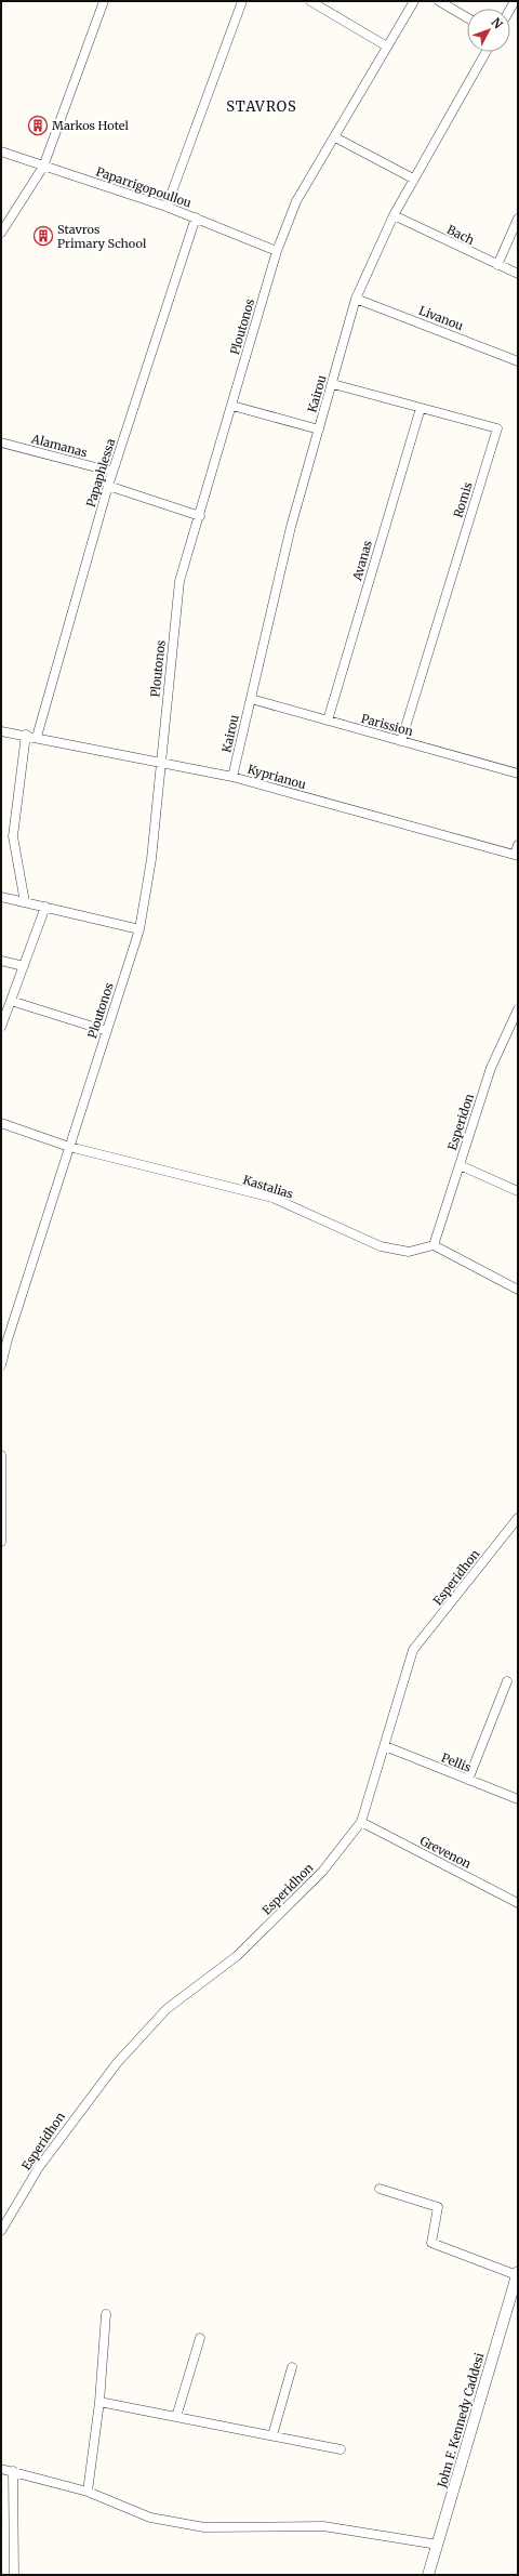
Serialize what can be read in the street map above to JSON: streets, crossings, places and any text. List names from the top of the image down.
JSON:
{
  "streets": {
    "street": [
      "Paparrigopoullou",
      "Bach",
      "Livanou",
      "Ploutonos",
      "Kairou",
      "Alamanas",
      "Papaphlessa",
      "Romis",
      "Avanas",
      "Parission",
      "Kyprianou",
      "Esperidon",
      "Kastalias",
      "Esperidhon",
      "Pellis",
      "Grevenon",
      "John F. Kennedy Caddesi"
    ]
  },
  "crossings": [
    ["Paparrigopoullou", "Ploutonos"],
    ["Paparrigopoullou", "Papaphlessa"],
    ["Bach", "Kairou"],
    ["Livanou", "Kairou"],
    ["Ploutonos", "Kyprianou"],
    ["Ploutonos", "Kastalias"],
    ["Kairou", "Romis"],
    ["Kairou", "Parission"],
    ["Kairou", "Kyprianou"],
    ["Alamanas", "Papaphlessa"],
    ["Papaphlessa", "Kyprianou"],
    ["Romis", "Avanas"],
    ["Romis", "Parission"],
    ["Avanas", "Parission"],
    ["Esperidon", "Kastalias"],
    ["Esperidhon", "Pellis"],
    ["Esperidhon", "Grevenon"]
  ],
  "districts": ["STAVROS"],
  "places": {
    "building": ["Markos Hotel", "Stavros Primary School"]
  },
  "north": "top right"
}
